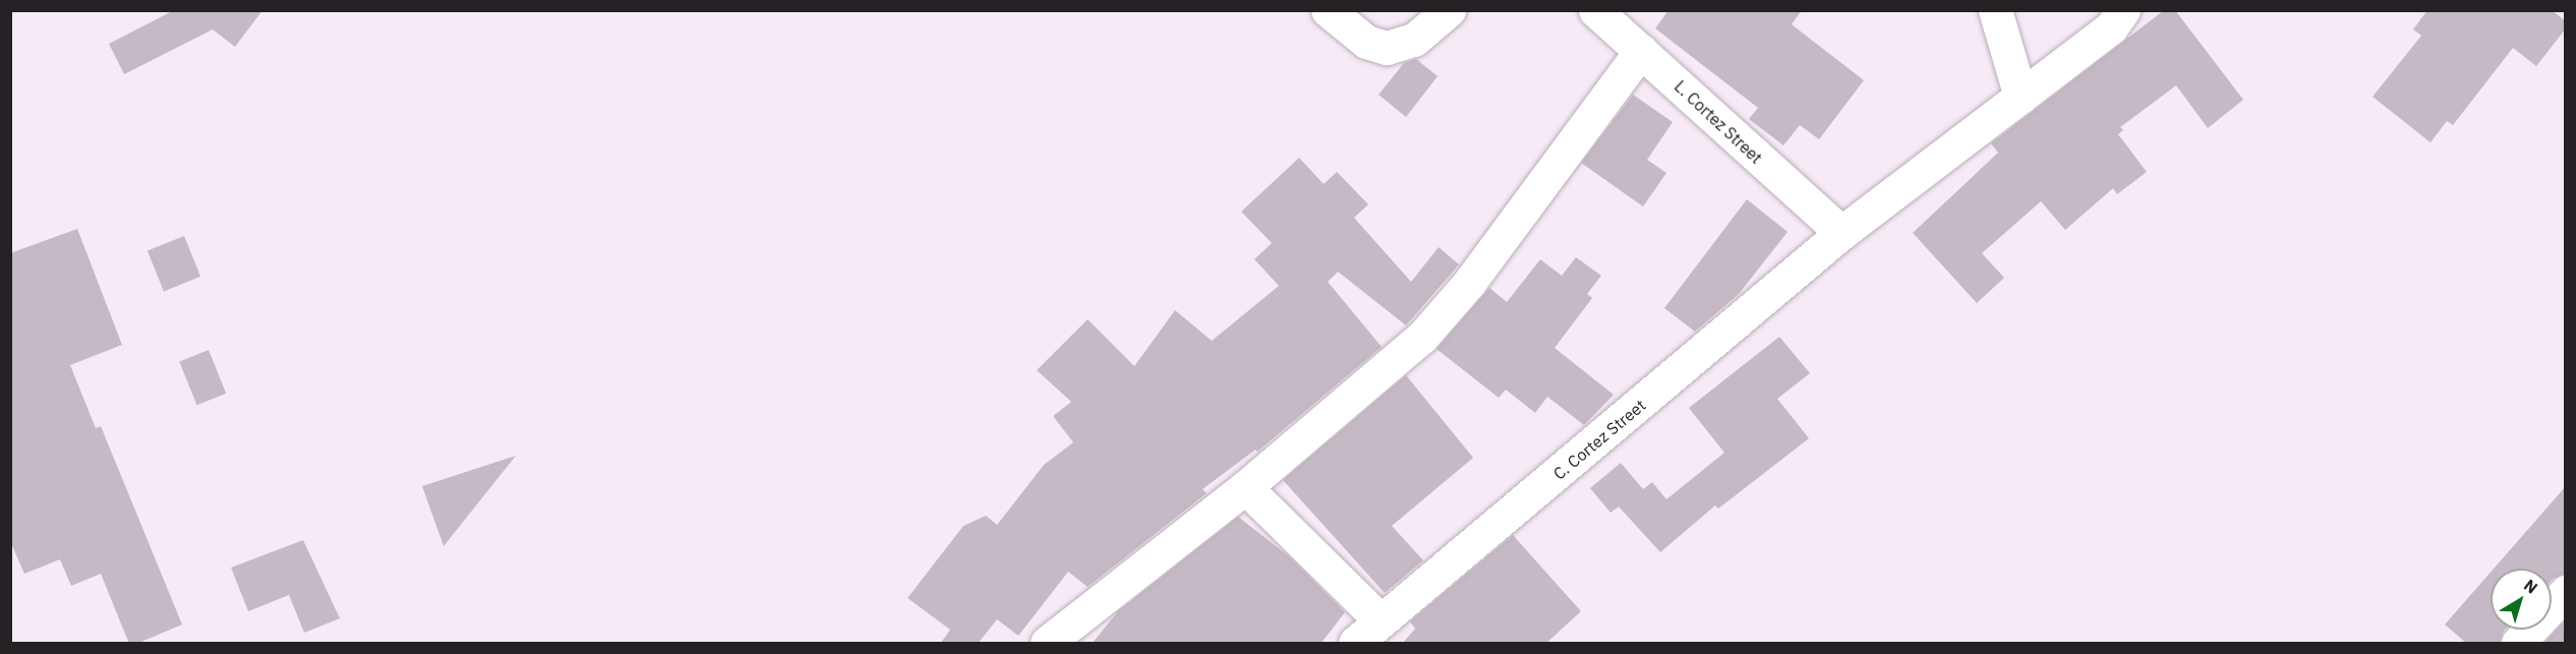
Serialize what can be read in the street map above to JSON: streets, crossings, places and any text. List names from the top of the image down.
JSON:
{
  "streets": {
    "street": ["L. Cortez Street", "C. Cortez Street"]
  },
  "crossings": [
    ["L. Cortez Street", "C. Cortez Street"]
  ],
  "north": "top right"
}
